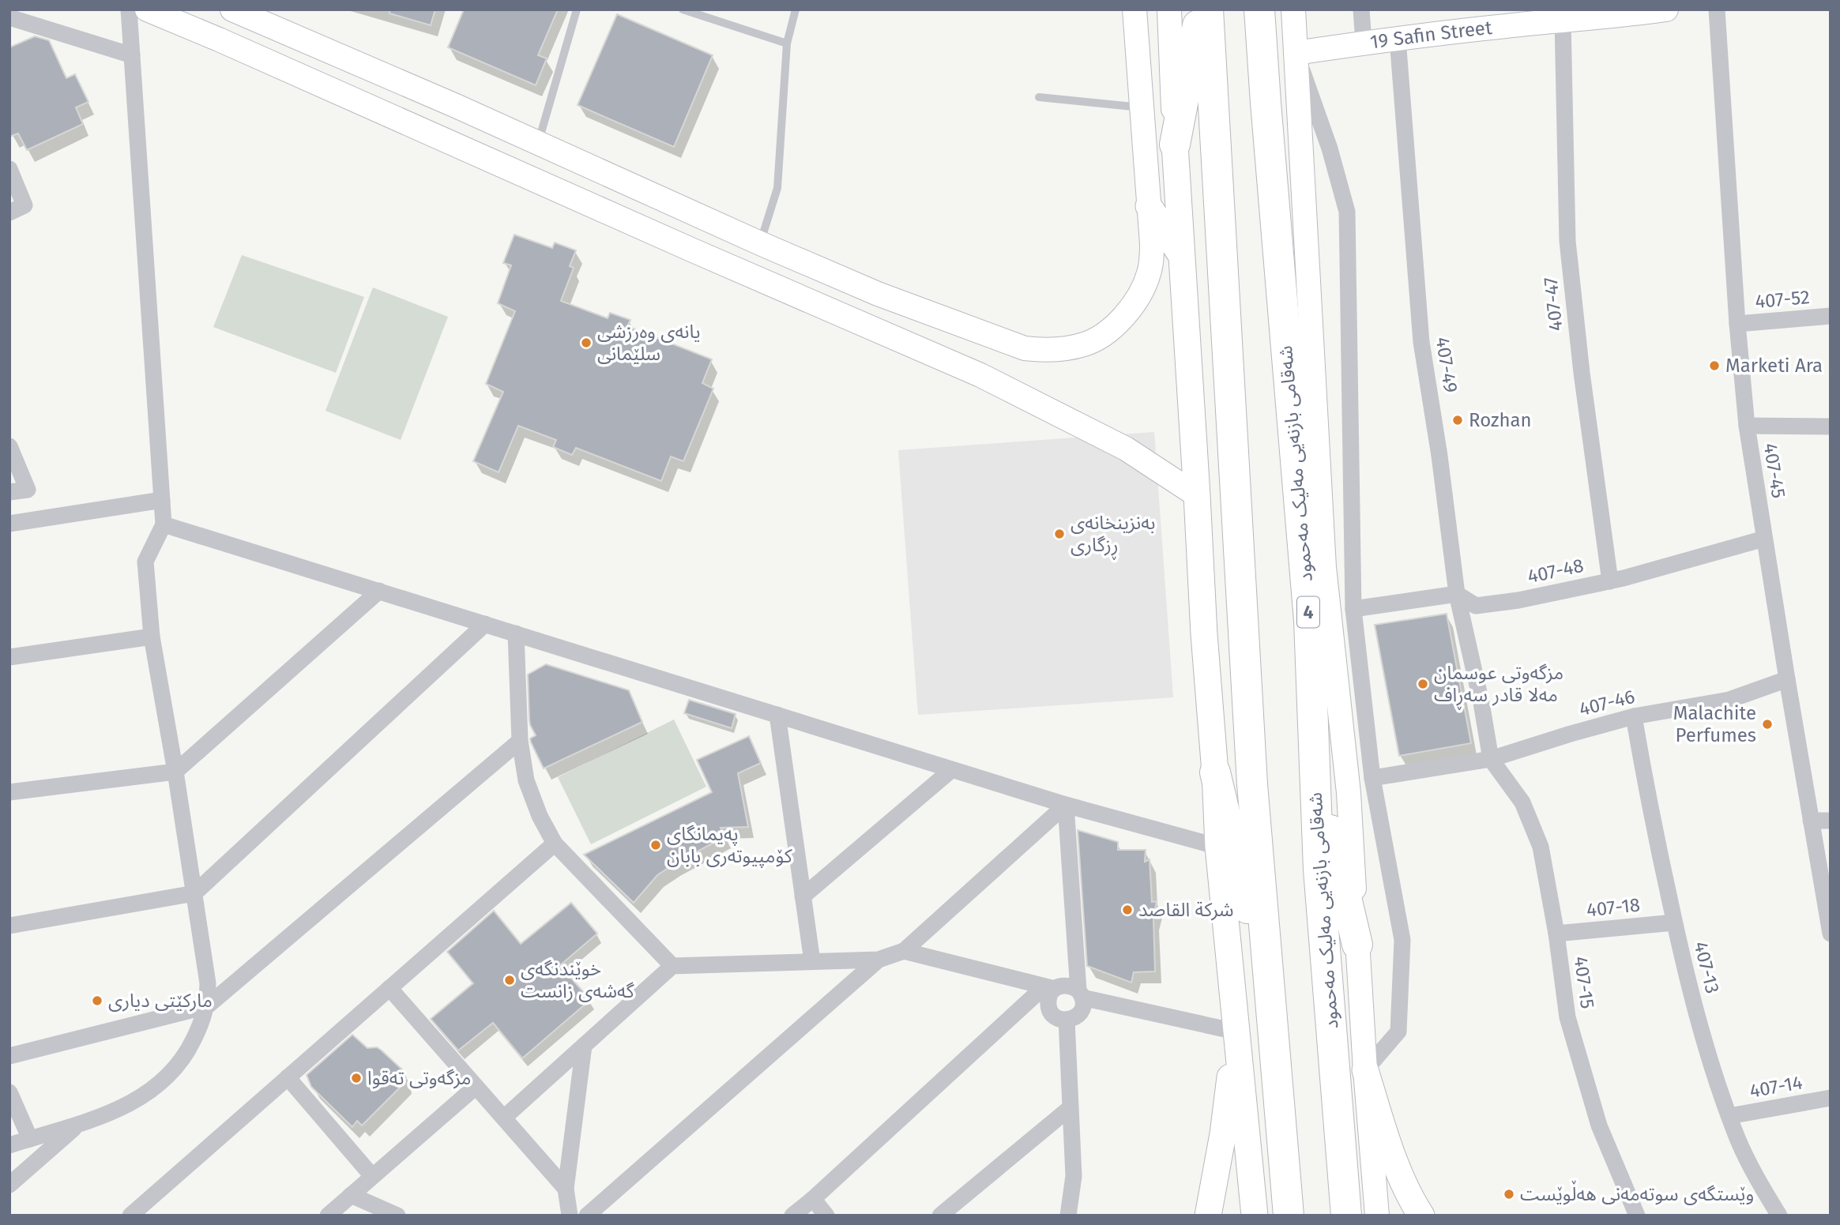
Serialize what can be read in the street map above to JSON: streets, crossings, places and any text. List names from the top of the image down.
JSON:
{
  "streets": {
    "highway": ["شەقامی بازنەیی مەلیک مەحمود", "4"],
    "street": [
      "19 Safin Street",
      "407-52",
      "407-47",
      "407-49",
      "407-45",
      "407-48",
      "407-46",
      "407-18",
      "407-13",
      "407-15",
      "407-14"
    ]
  },
  "crossings": [
    ["19 Safin Street", "407-47"],
    ["19 Safin Street", "407-49"],
    ["407-52", "407-45"],
    ["407-47", "407-48"],
    ["407-49", "407-48"],
    ["407-49", "407-46"],
    ["407-49", "407-15"],
    ["407-45", "407-48"],
    ["407-45", "407-46"],
    ["407-46", "407-13"],
    ["407-46", "407-15"],
    ["407-18", "407-13"],
    ["407-18", "407-15"],
    ["407-13", "407-14"]
  ],
  "places": [
    "یانەی وەرزشی سلێمانی",
    "Marketi Ara",
    "Rozhan",
    "بەنزینخانەی ڕزگاری",
    "مزگەوتی عوسمان مەلا قادر سەڕاف",
    "Malachite Perfumes",
    "پەیمانگای کۆمپیوتەری بابان",
    "شركة القاصد",
    "خوێندنگەی گەشەی زانست",
    "مارکێتی دیاری",
    "مزگەوتی تەقوا",
    "وێستگەی سوتەمەنی هەڵوێست"
  ]
}
